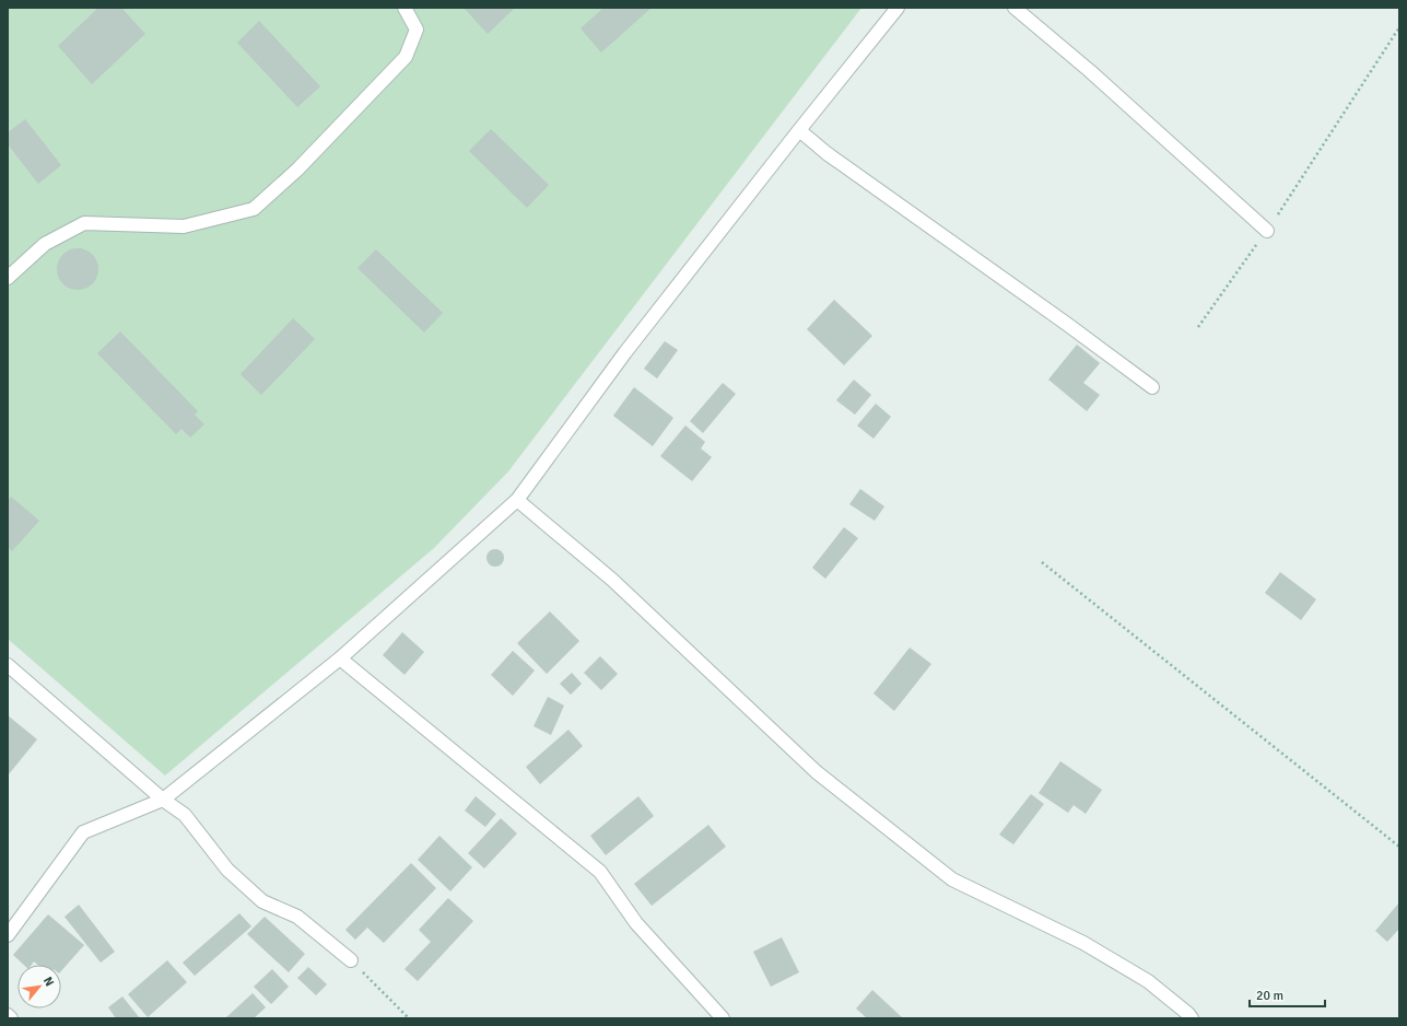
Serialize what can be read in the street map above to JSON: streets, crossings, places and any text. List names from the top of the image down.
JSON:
{
  "scale_bar": "20 m",
  "north": "top right"
}
